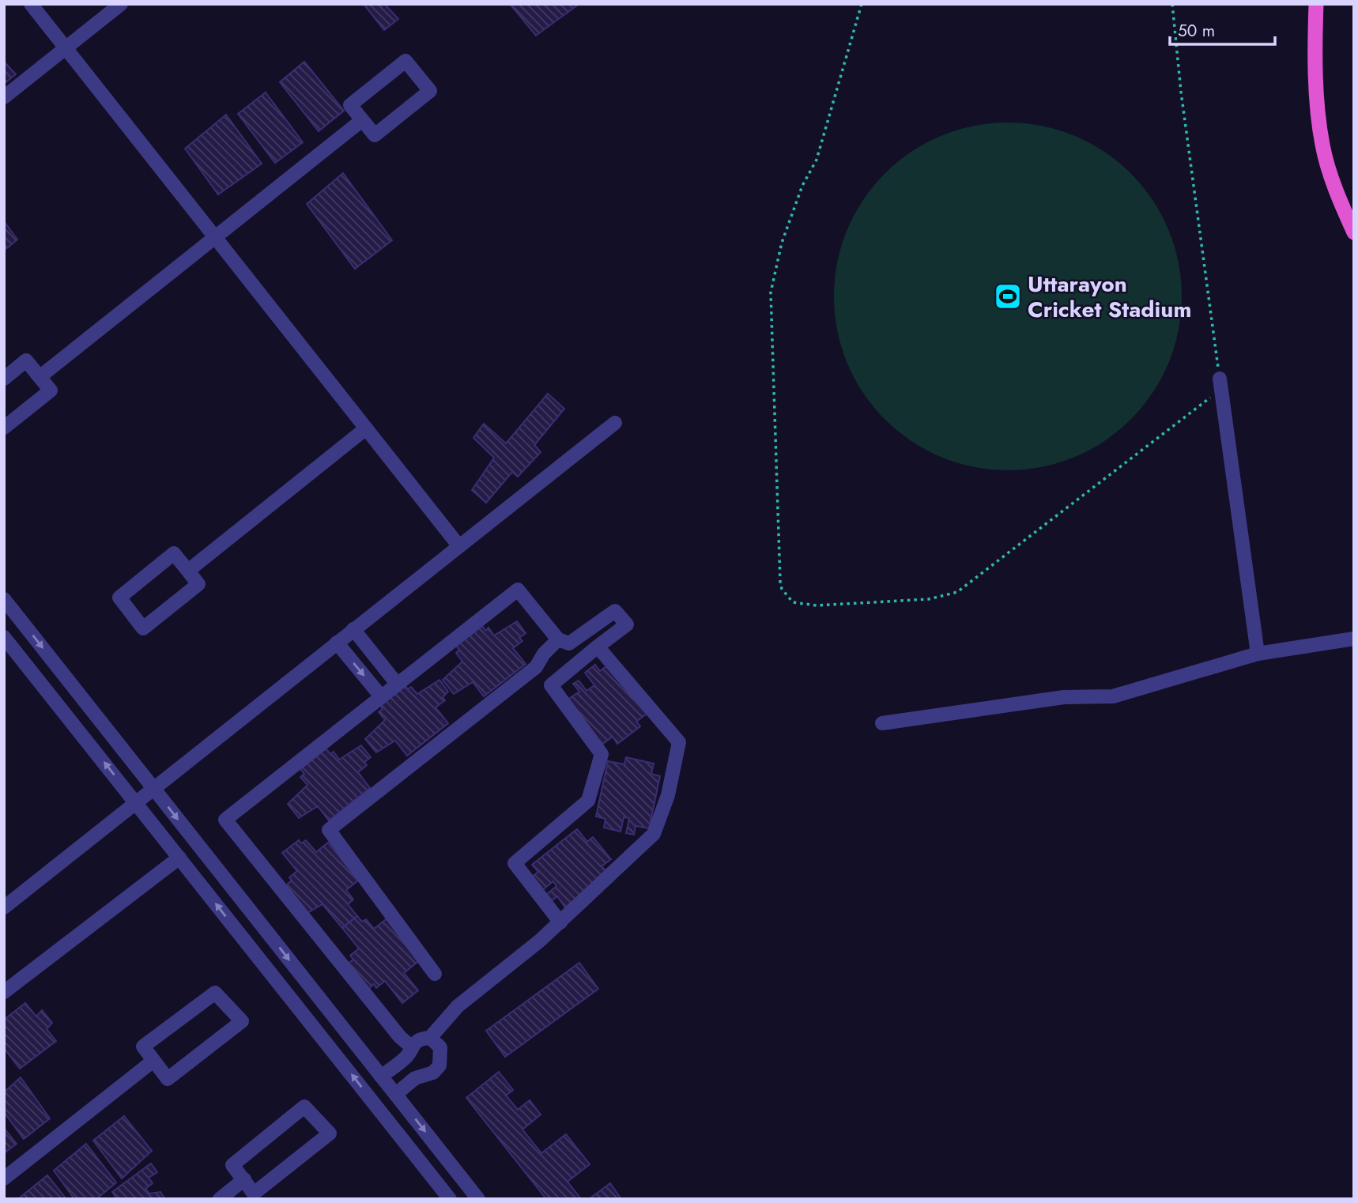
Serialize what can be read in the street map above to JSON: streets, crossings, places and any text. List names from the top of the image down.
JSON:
{
  "places": {
    "sports": ["Uttarayon Cricket Stadium"]
  },
  "scale_bar": "50 m"
}
